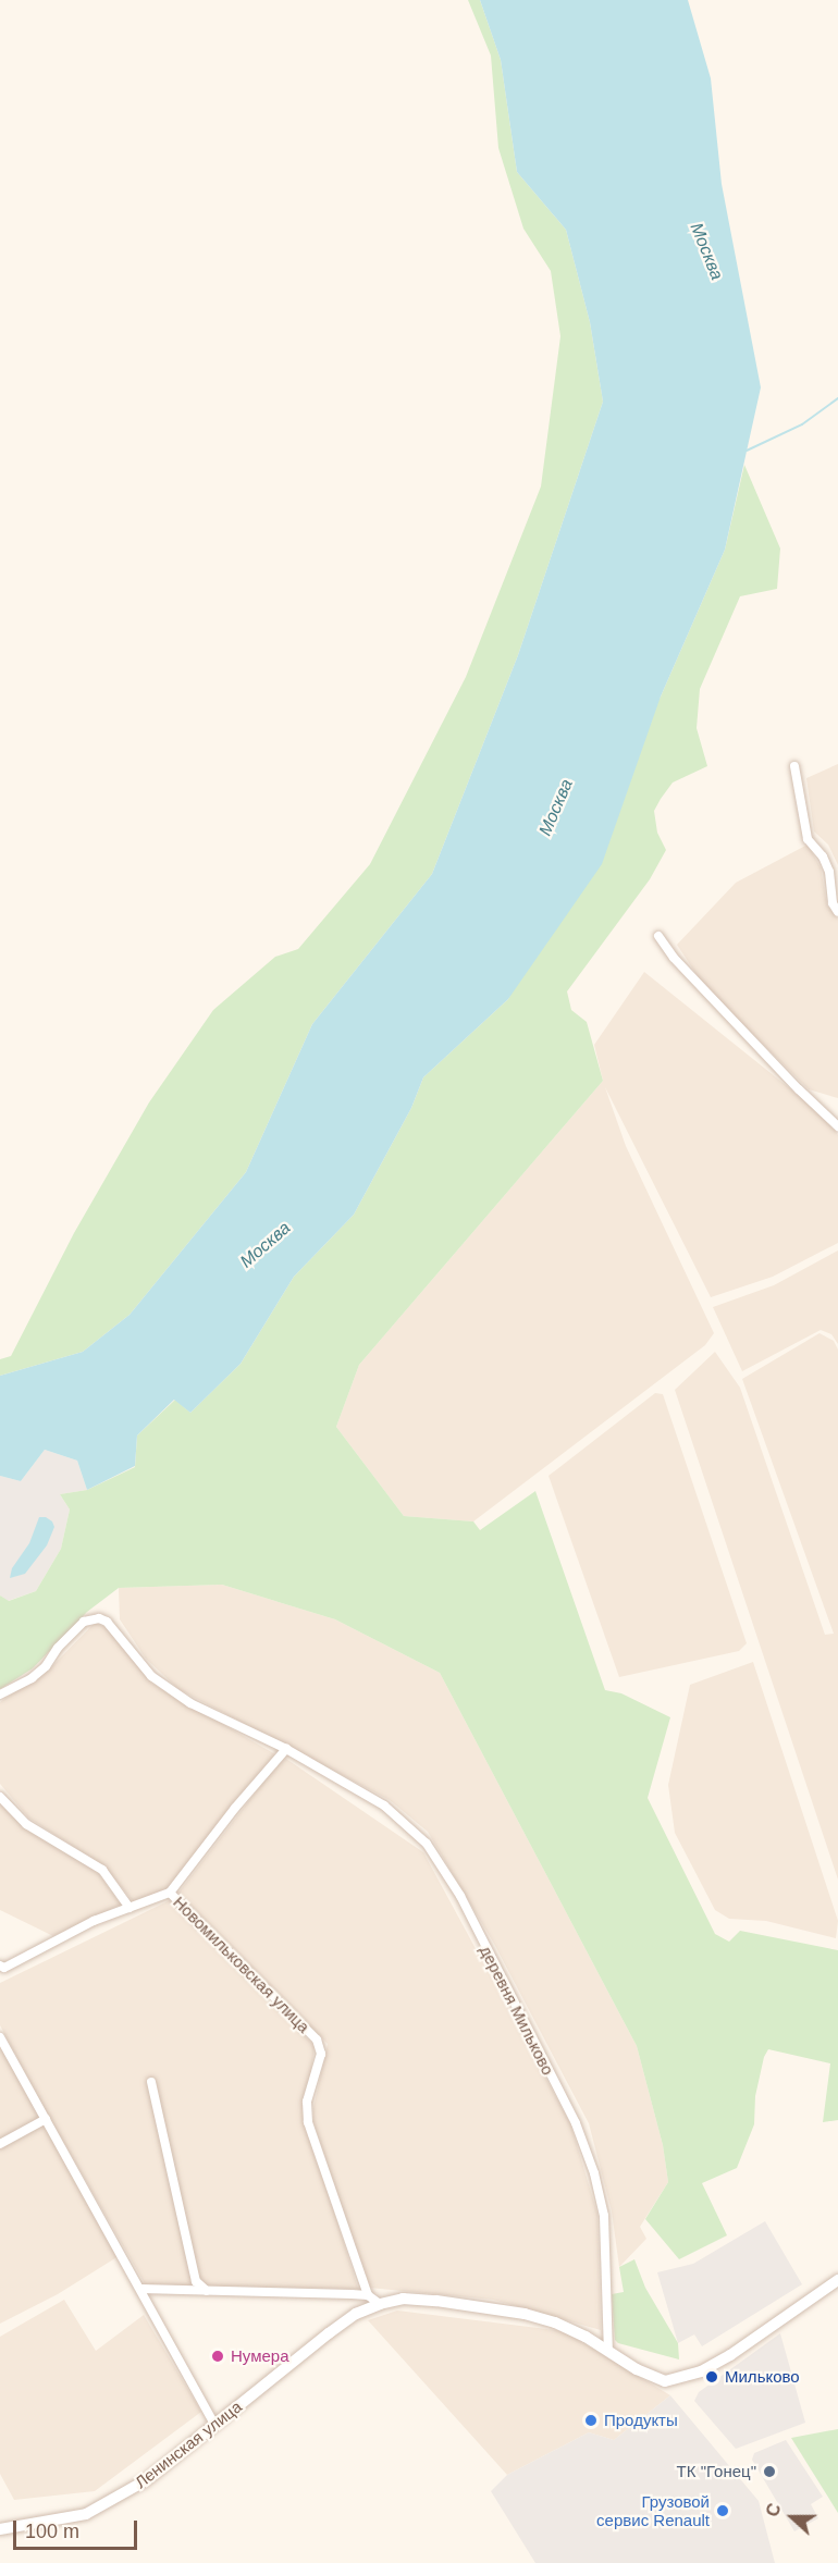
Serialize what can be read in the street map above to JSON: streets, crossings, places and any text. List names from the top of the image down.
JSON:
{
  "streets": {
    "street": ["Новомильковская улица", "деревня Мильково", "Ленинская улица"]
  },
  "crossings": [
    ["деревня Мильково", "Ленинская улица"]
  ],
  "water": ["Москва"],
  "places": [
    "Нумера",
    "Мильково",
    "Продукты",
    "ТК \"Гонец\"",
    "Грузовой сервис Renault"
  ],
  "scale_bar": "100 m",
  "north": "left"
}
